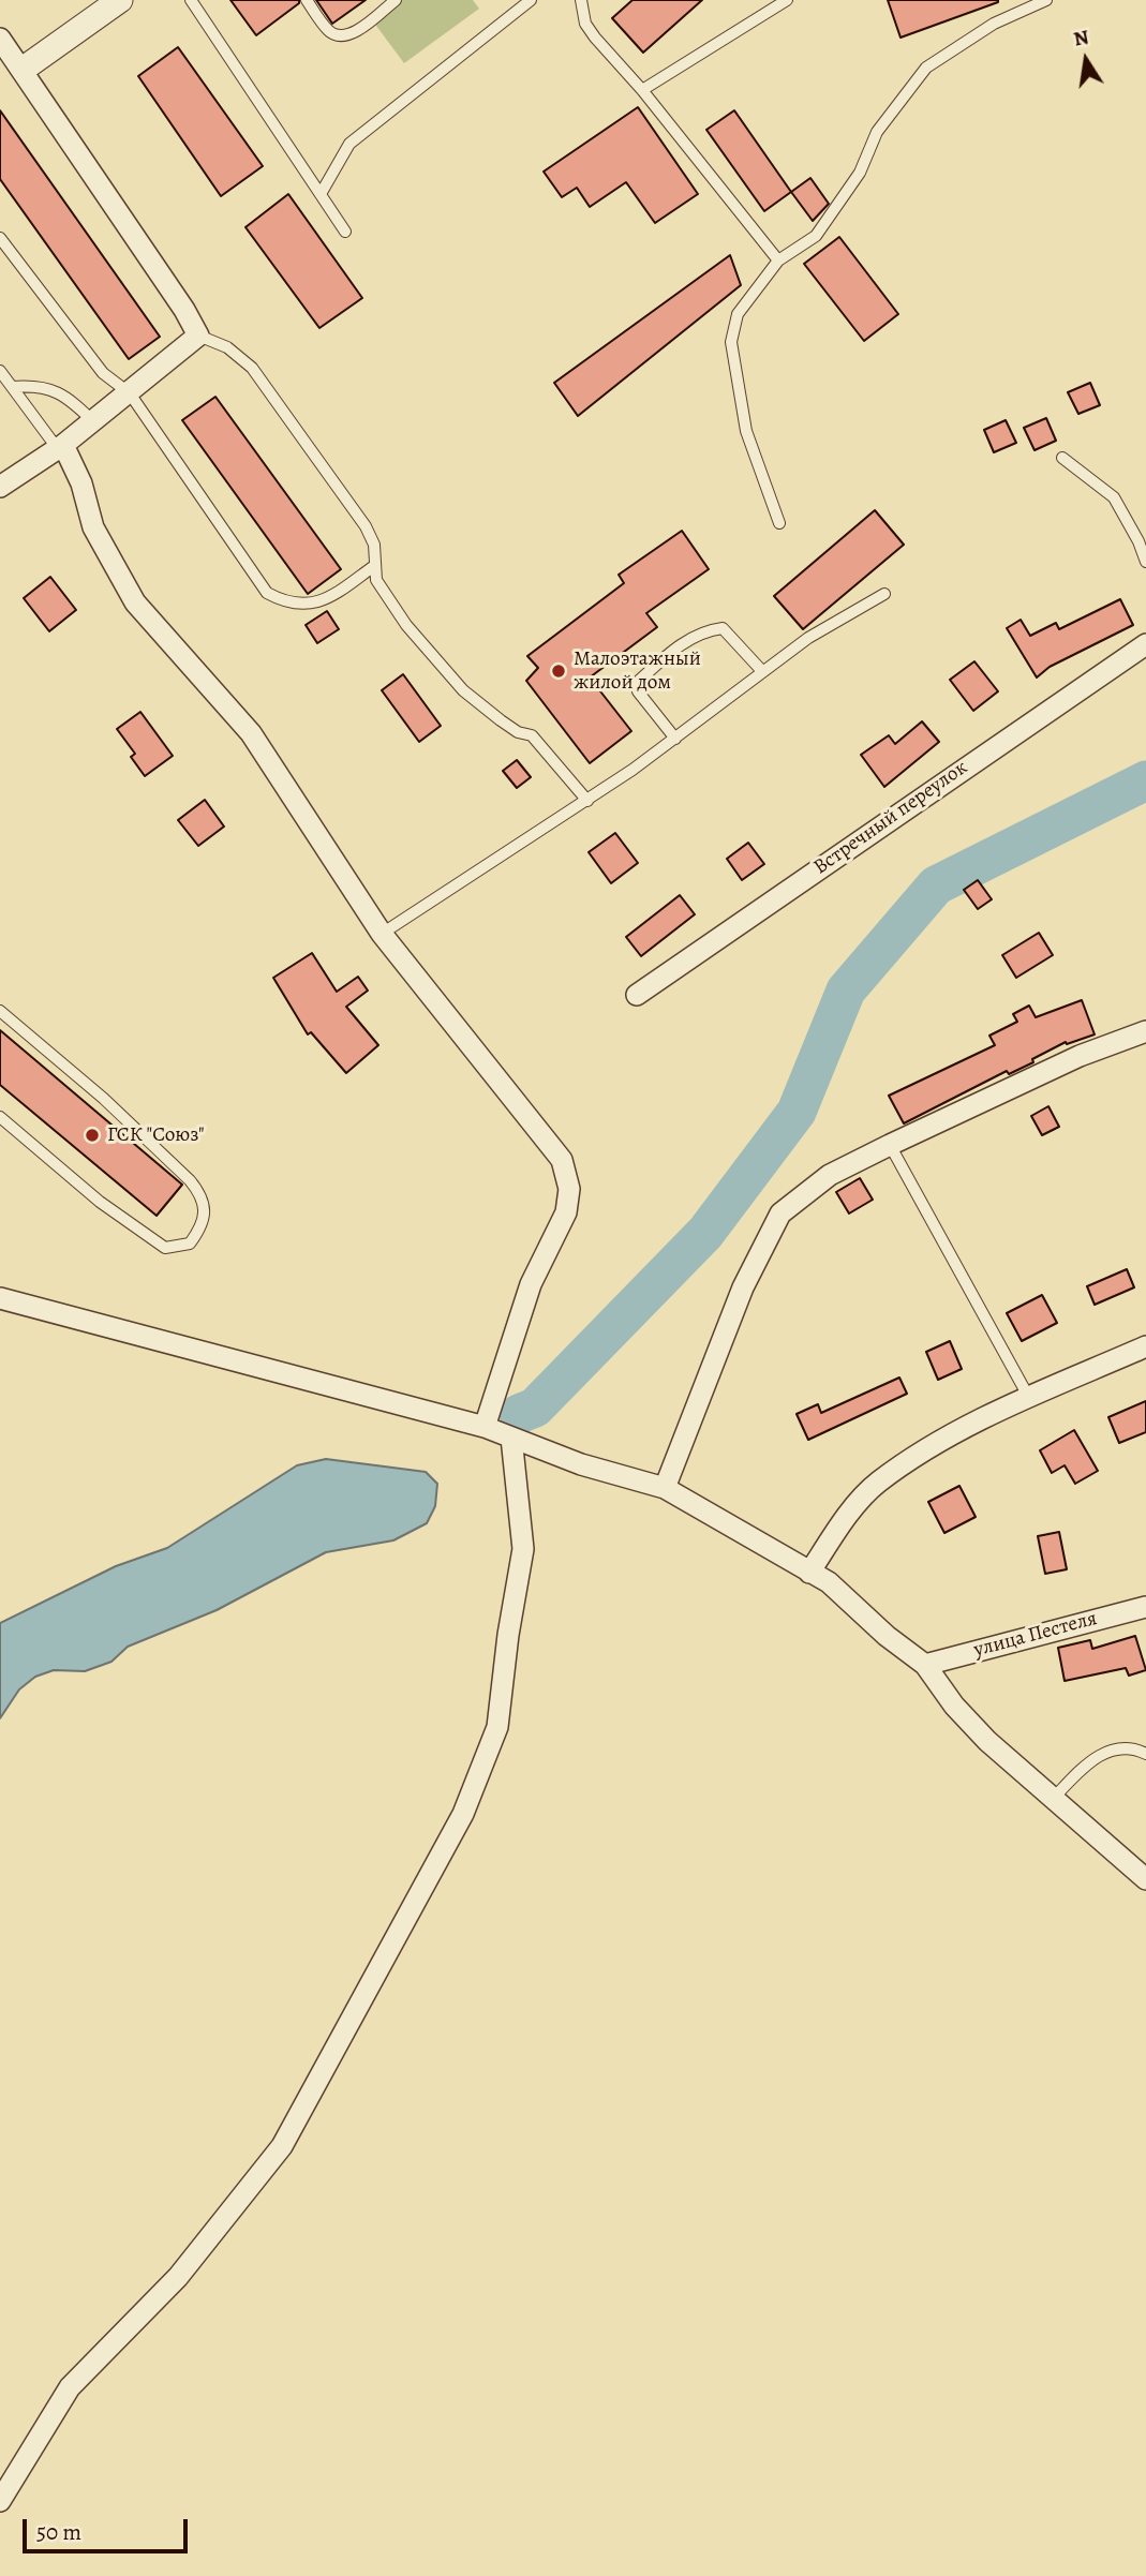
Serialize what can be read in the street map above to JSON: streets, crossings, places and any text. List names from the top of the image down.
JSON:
{
  "streets": {
    "street": ["Встречный переулок", "улица Пестеля"]
  },
  "places": ["Малоэтажный жилой дом", "ГСК \"Союз\""],
  "scale_bar": "50 m",
  "north": "top"
}
